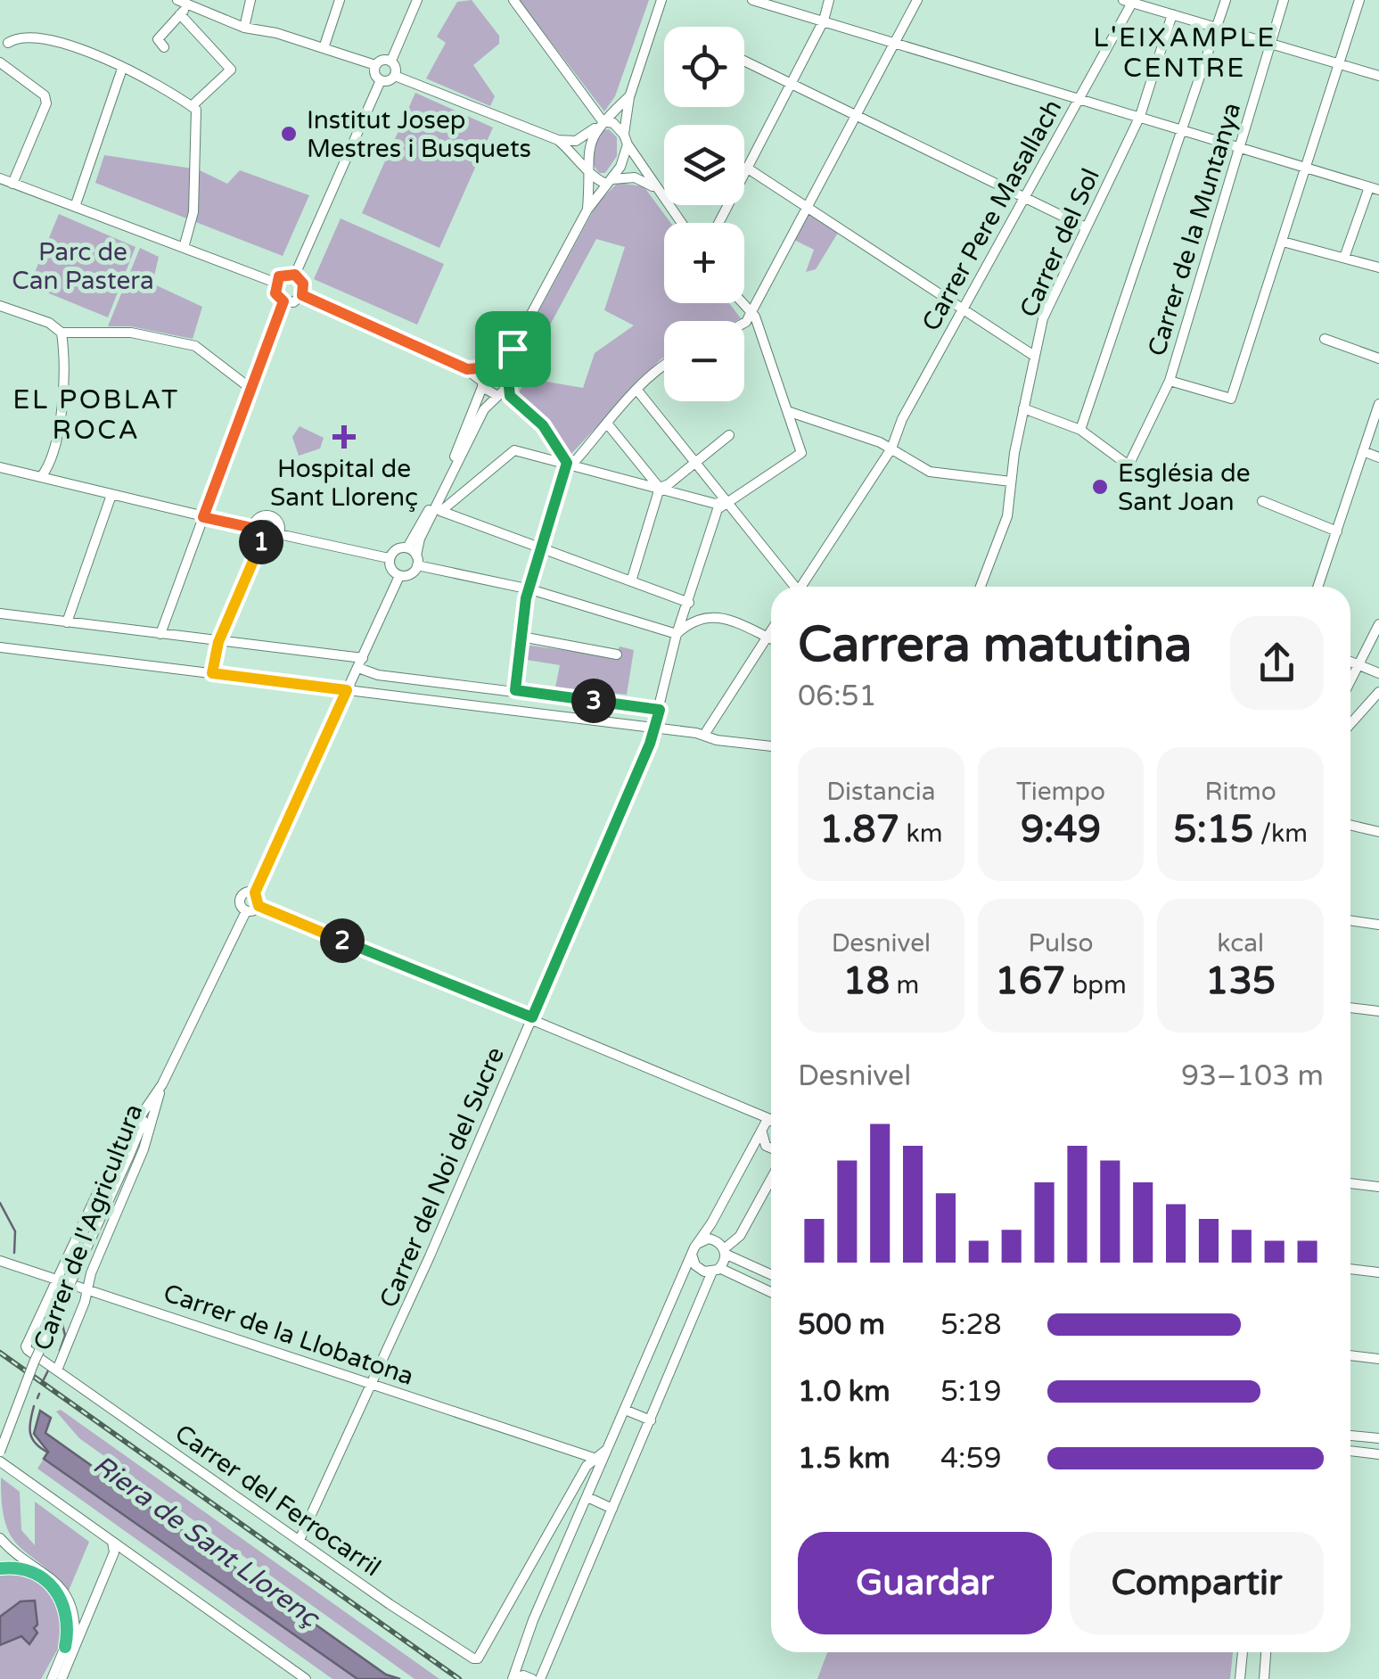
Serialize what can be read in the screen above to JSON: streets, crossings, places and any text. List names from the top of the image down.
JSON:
{
  "streets": {
    "street": [
      "Carrer Pere Masallach",
      "Carrer de la Muntanya",
      "Carrer del Sol",
      "Carrer del Noi del Sucre",
      "Carrer de l'Agricultura",
      "Carrer de la Llobatona",
      "Carrer del Ferrocarril"
    ]
  },
  "crossings": [
    ["Carrer del Noi del Sucre", "Carrer de la Llobatona"],
    ["Carrer del Noi del Sucre", "Carrer del Ferrocarril"],
    ["Carrer de l'Agricultura", "Carrer de la Llobatona"],
    ["Carrer de l'Agricultura", "Carrer del Ferrocarril"],
    ["Carrer de la Llobatona", "Carrer del Ferrocarril"]
  ],
  "districts": ["L'EIXAMPLE CENTRE", "EL POBLAT ROCA"],
  "water": ["Riera de Sant Llorenç"],
  "parks": ["Parc de Can Pastera"],
  "places": {
    "other": ["Institut Josep Mestres i Busquets", "Església de Sant Joan"],
    "health": ["Hospital de Sant Llorenç"]
  },
  "page": {
    "map_buttons": ["+", "−"],
    "pins": ["1", "3", "2"],
    "heading": ["Carrera matutina", "06:51"],
    "stats": [
      ["Distancia", "1.87 km"],
      ["Tiempo", "9:49"],
      ["Ritmo", "5:15 /km"],
      ["Desnivel", "18 m"],
      ["Pulso", "167 bpm"],
      ["kcal", "135"]
    ],
    "chart": ["Desnivel", "93–103 m"],
    "list": [
      {
        "name": "500 m",
        "note": "5:28"
      },
      {
        "name": "1.0 km",
        "note": "5:19"
      },
      {
        "name": "1.5 km",
        "note": "4:59"
      }
    ],
    "buttons": ["Guardar", "Compartir"]
  }
}
